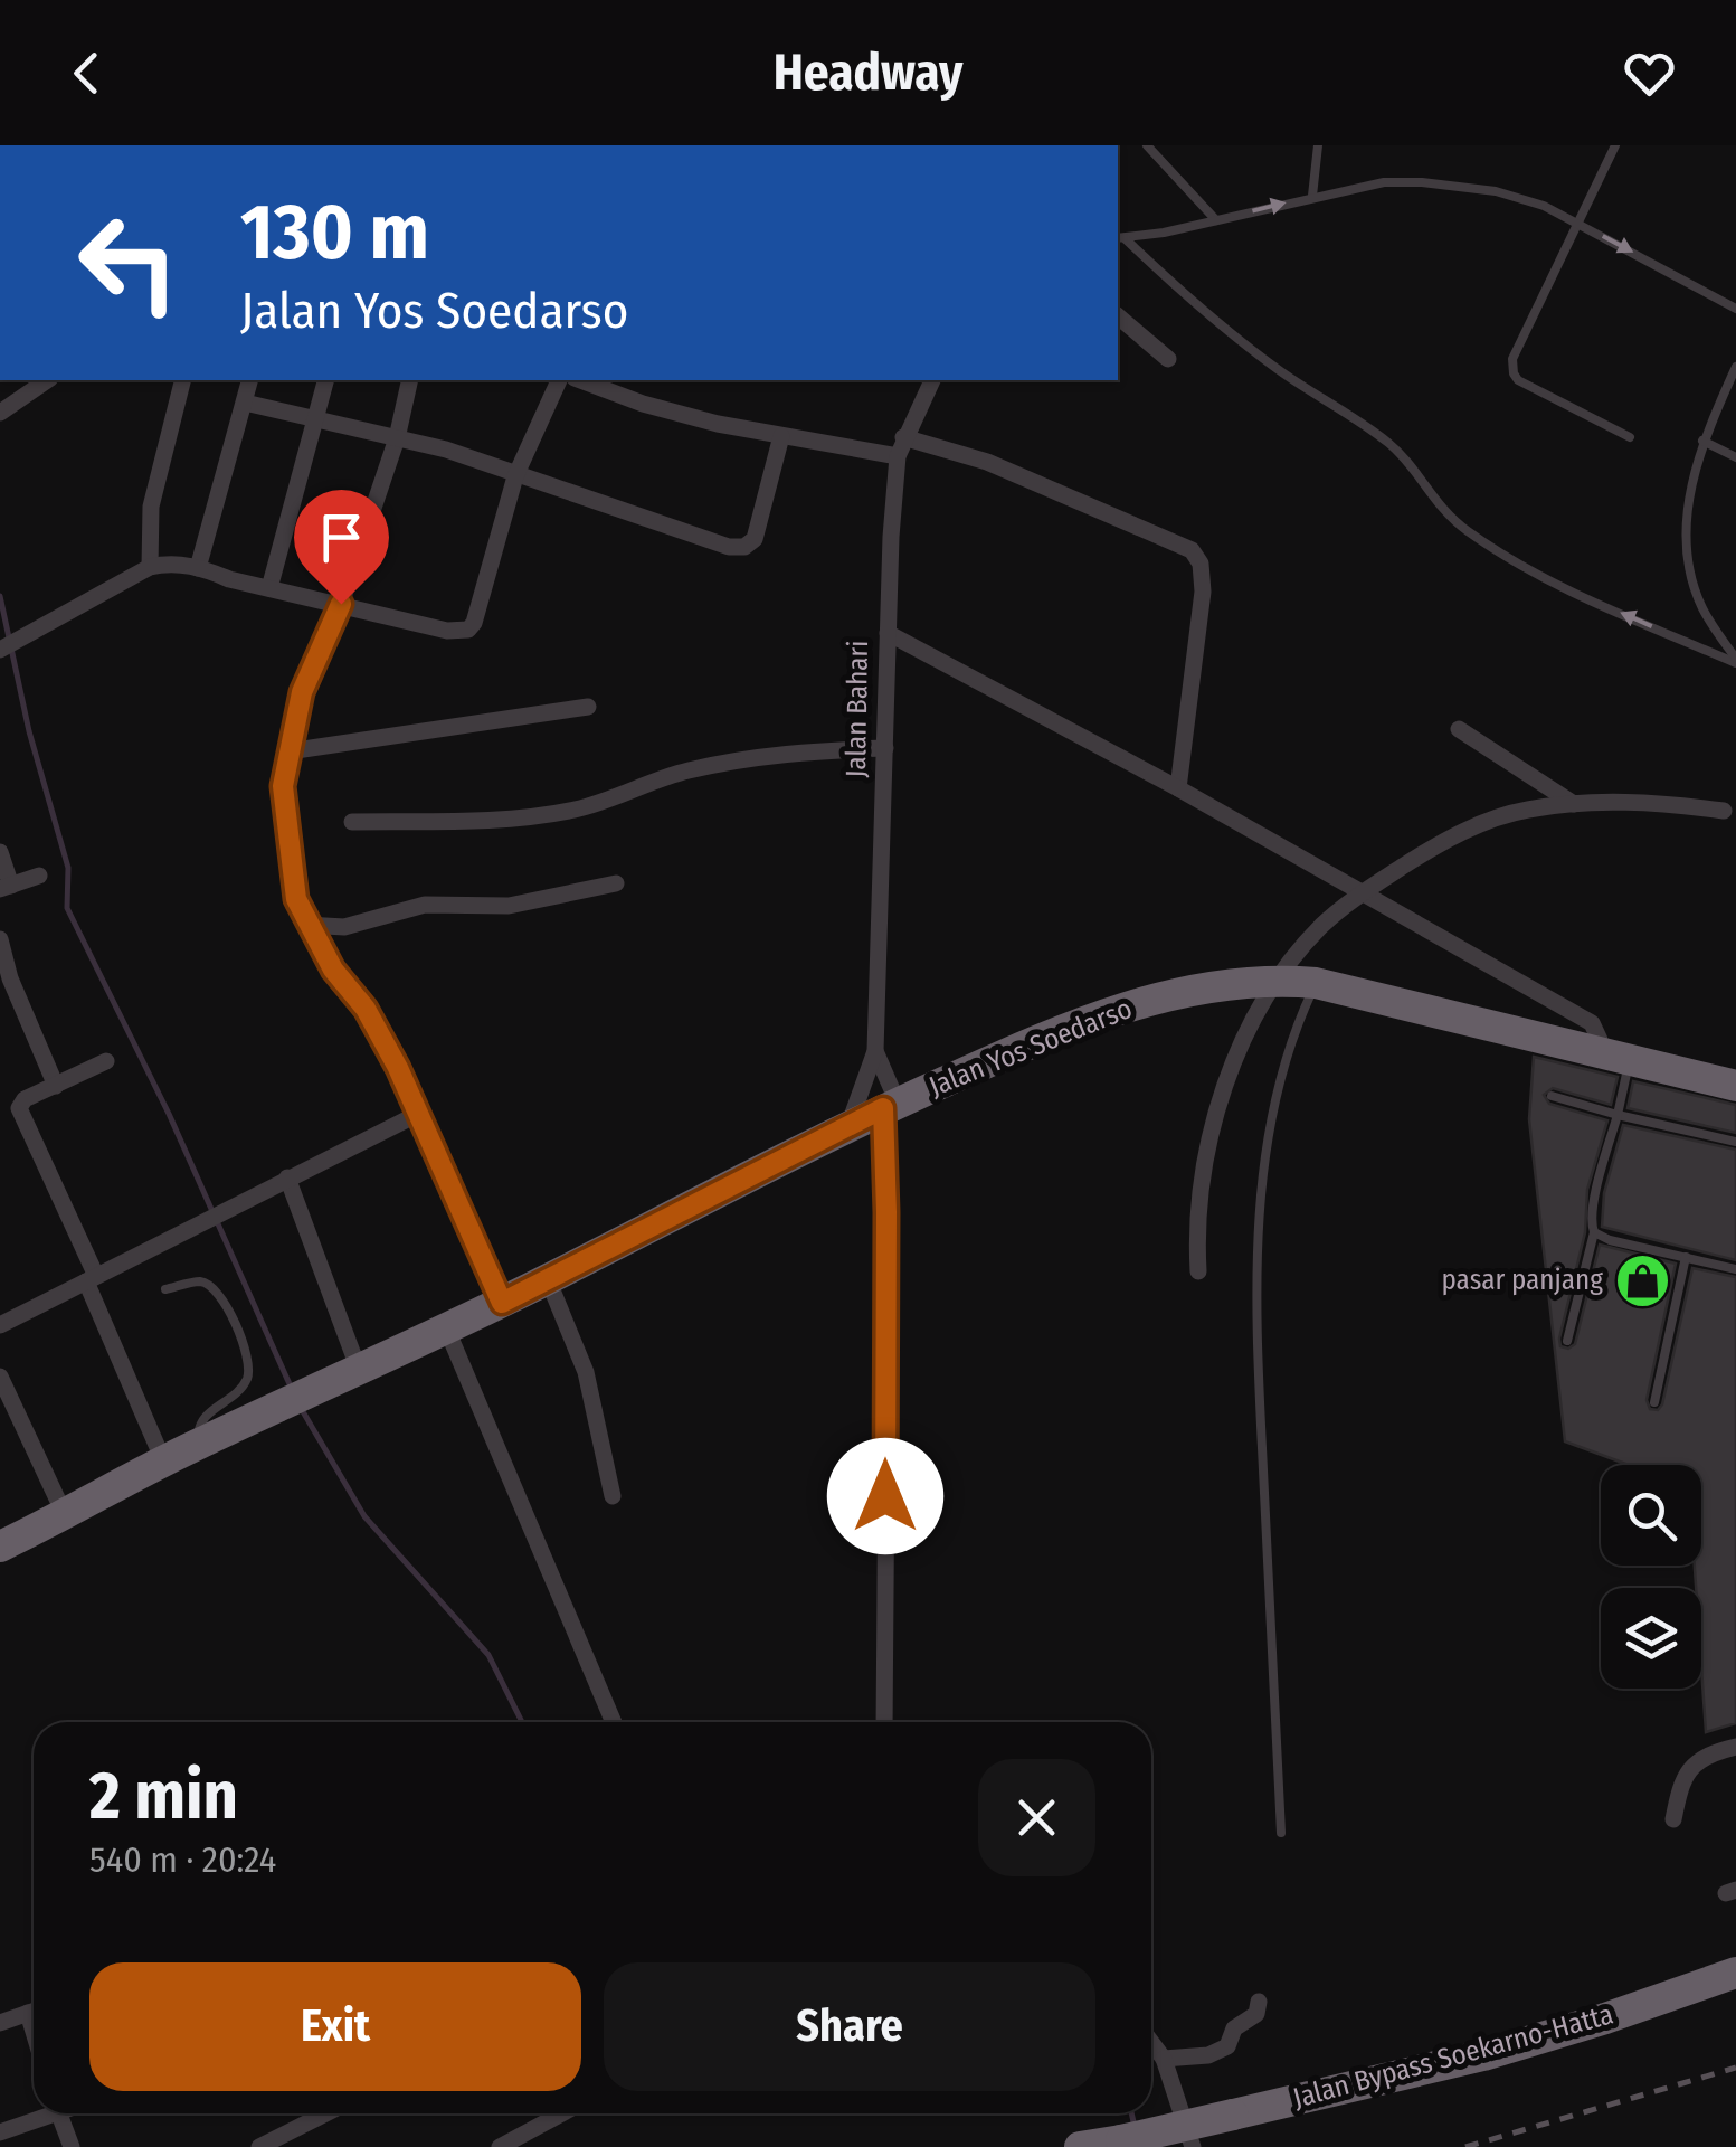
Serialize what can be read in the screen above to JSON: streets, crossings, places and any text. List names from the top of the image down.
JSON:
{
  "streets": {
    "highway": ["Jalan Yos Soedarso", "Jalan Bypass Soekarno-Hatta"],
    "street": ["Jalan Bahari"]
  },
  "crossings": [
    ["Jalan Bahari", "Jalan Yos Soedarso"]
  ],
  "places": {
    "shop": ["pasar panjang"]
  },
  "page": {
    "header": "Headway",
    "turn": ["130 m", "Jalan Yos Soedarso"],
    "heading": ["2 min", "540 m · 20:24"],
    "buttons": ["Exit", "Share"]
  }
}
